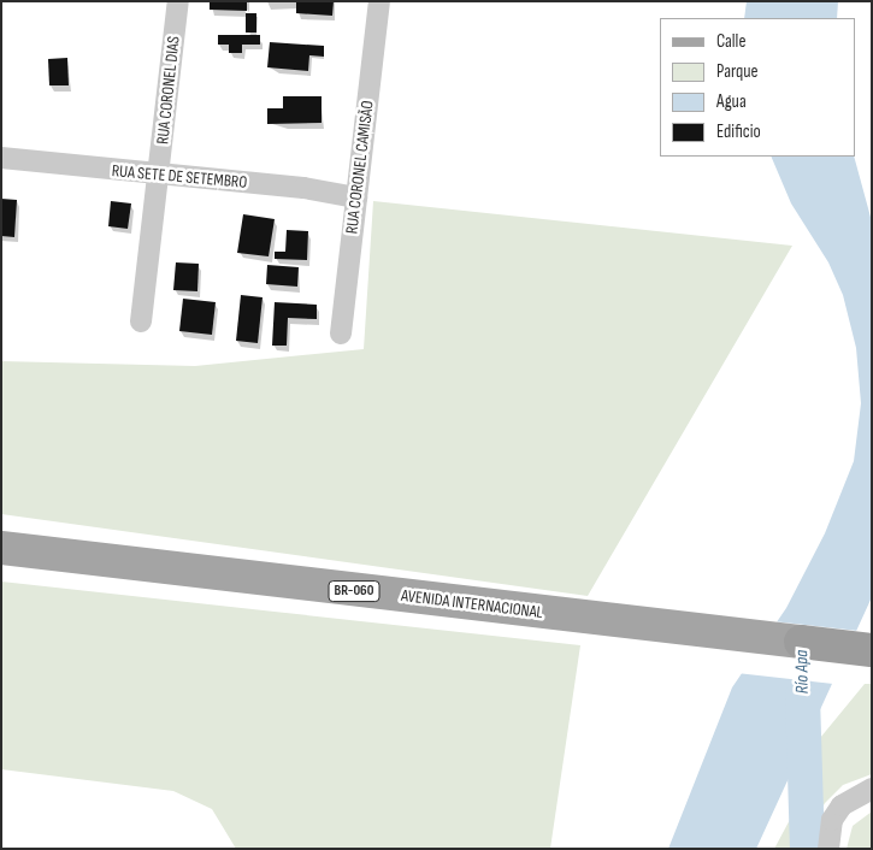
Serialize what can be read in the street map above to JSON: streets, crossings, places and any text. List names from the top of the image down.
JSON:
{
  "streets": {
    "main road": ["BR-060", "AVENIDA INTERNACIONAL"],
    "street": ["RUA CORONEL DIAS", "RUA CORONEL CAMISÃO", "RUA SETE DE SETEMBRO"]
  },
  "crossings": [
    ["RUA CORONEL DIAS", "RUA SETE DE SETEMBRO"],
    ["RUA CORONEL CAMISÃO", "RUA SETE DE SETEMBRO"]
  ],
  "water": ["Río Apa"],
  "legend": [
    "Calle",
    "Parque",
    "Agua",
    "Edificio"
  ]
}
